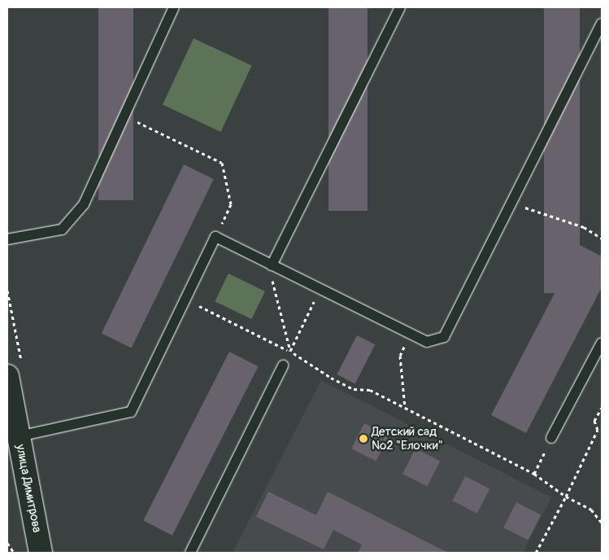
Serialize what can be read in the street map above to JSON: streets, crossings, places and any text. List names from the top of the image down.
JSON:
{
  "streets": {
    "street": ["улица Димитрова"]
  },
  "places": ["Детский сад №2 \"Елочки\""]
}
